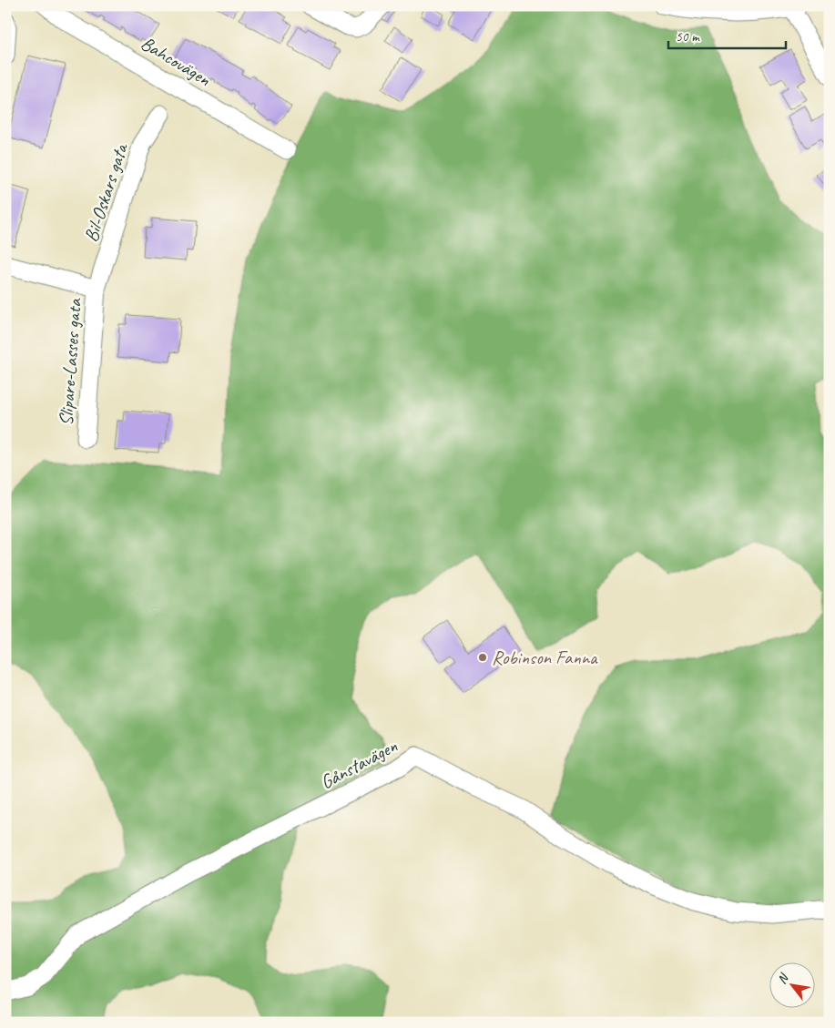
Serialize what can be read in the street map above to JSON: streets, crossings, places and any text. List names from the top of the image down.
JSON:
{
  "streets": {
    "street": [
      "Bahcovägen",
      "Bil-Oskars gata",
      "Slipare-Lasses gata",
      "Gånstavägen"
    ]
  },
  "crossings": [
    ["Bil-Oskars gata", "Slipare-Lasses gata"]
  ],
  "places": ["Robinson Fanna"],
  "scale_bar": "50 m",
  "north": "top left"
}
